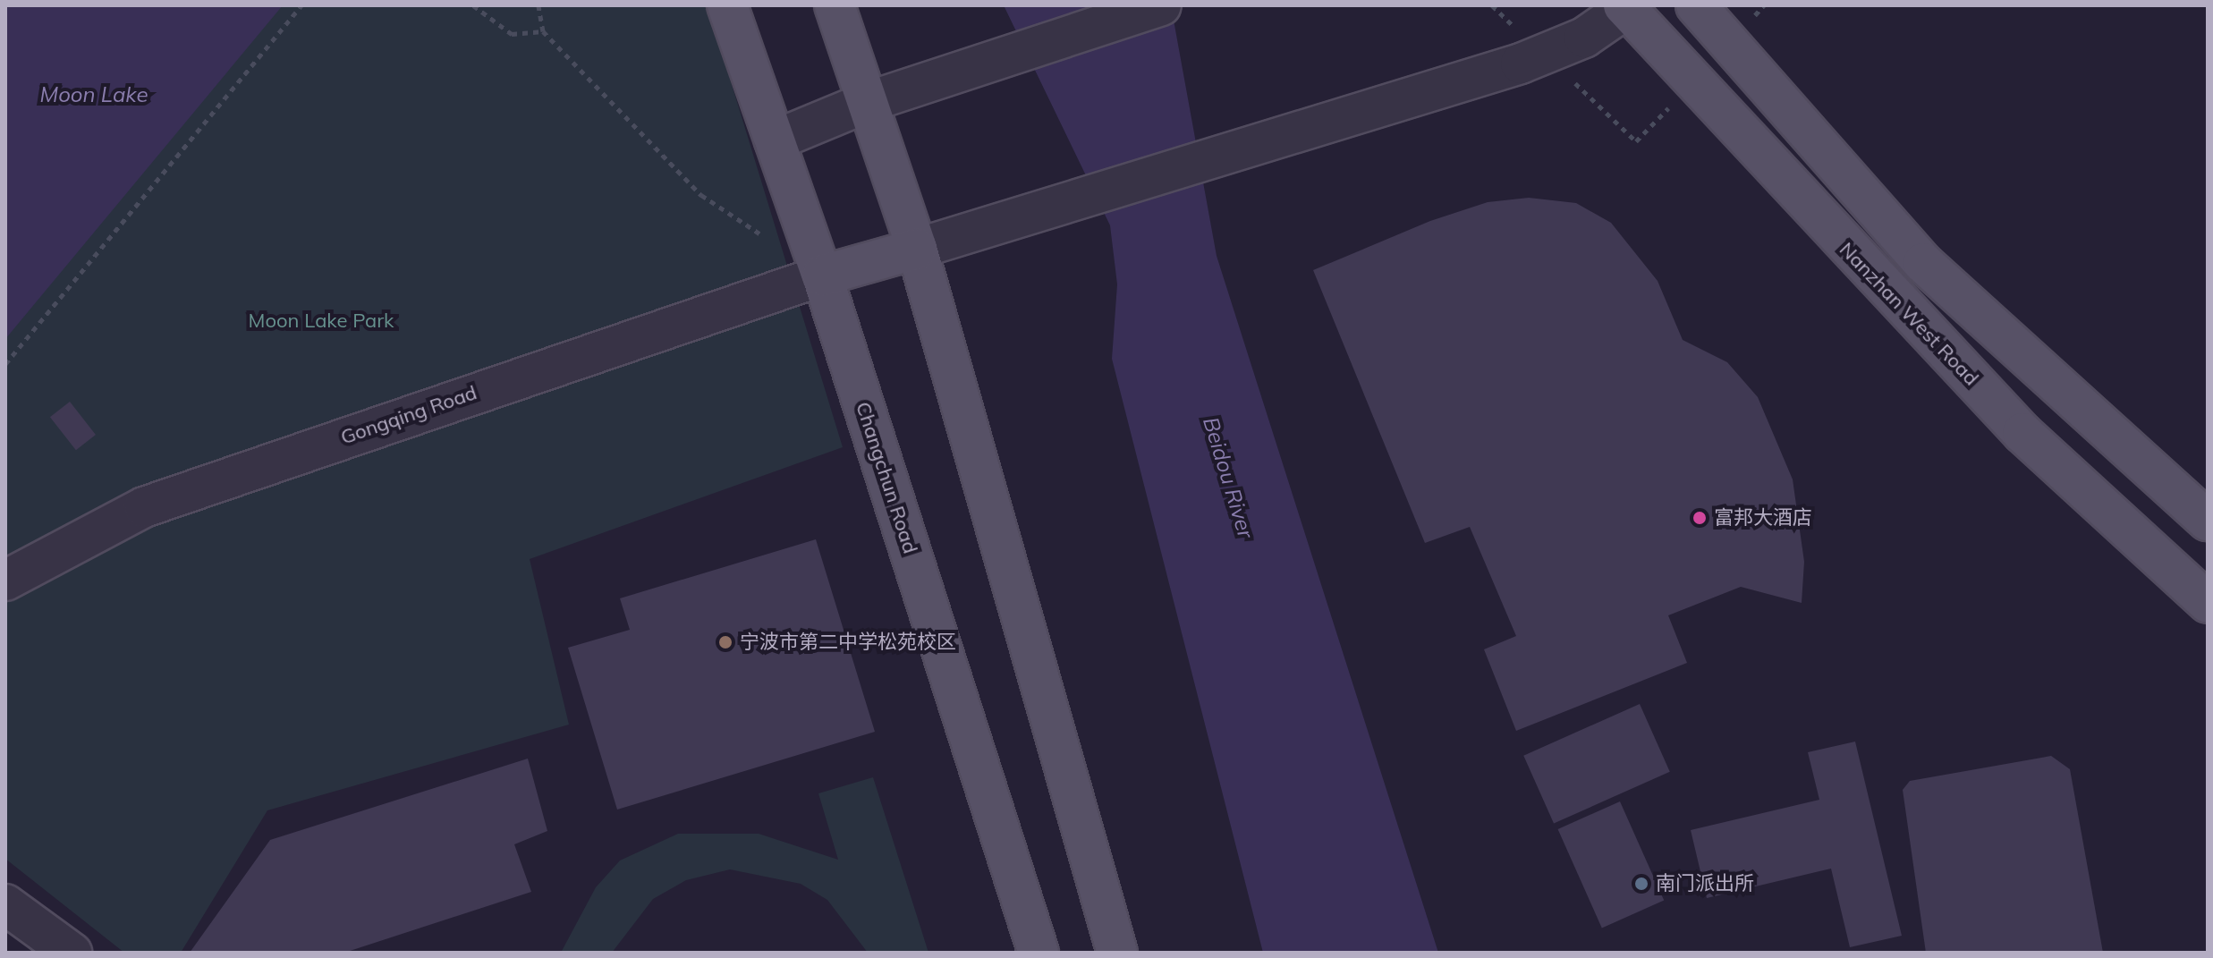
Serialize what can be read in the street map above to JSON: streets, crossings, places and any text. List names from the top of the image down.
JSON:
{
  "streets": {
    "main road": ["Nanzhan West Road", "Changchun Road"],
    "street": ["Gongqing Road"]
  },
  "crossings": [
    ["Gongqing Road", "Changchun Road"]
  ],
  "water": ["Moon Lake", "Beidou River"],
  "parks": ["Moon Lake Park"],
  "places": ["富邦大酒店", "宁波市第二中学松苑校区", "南门派出所"]
}
